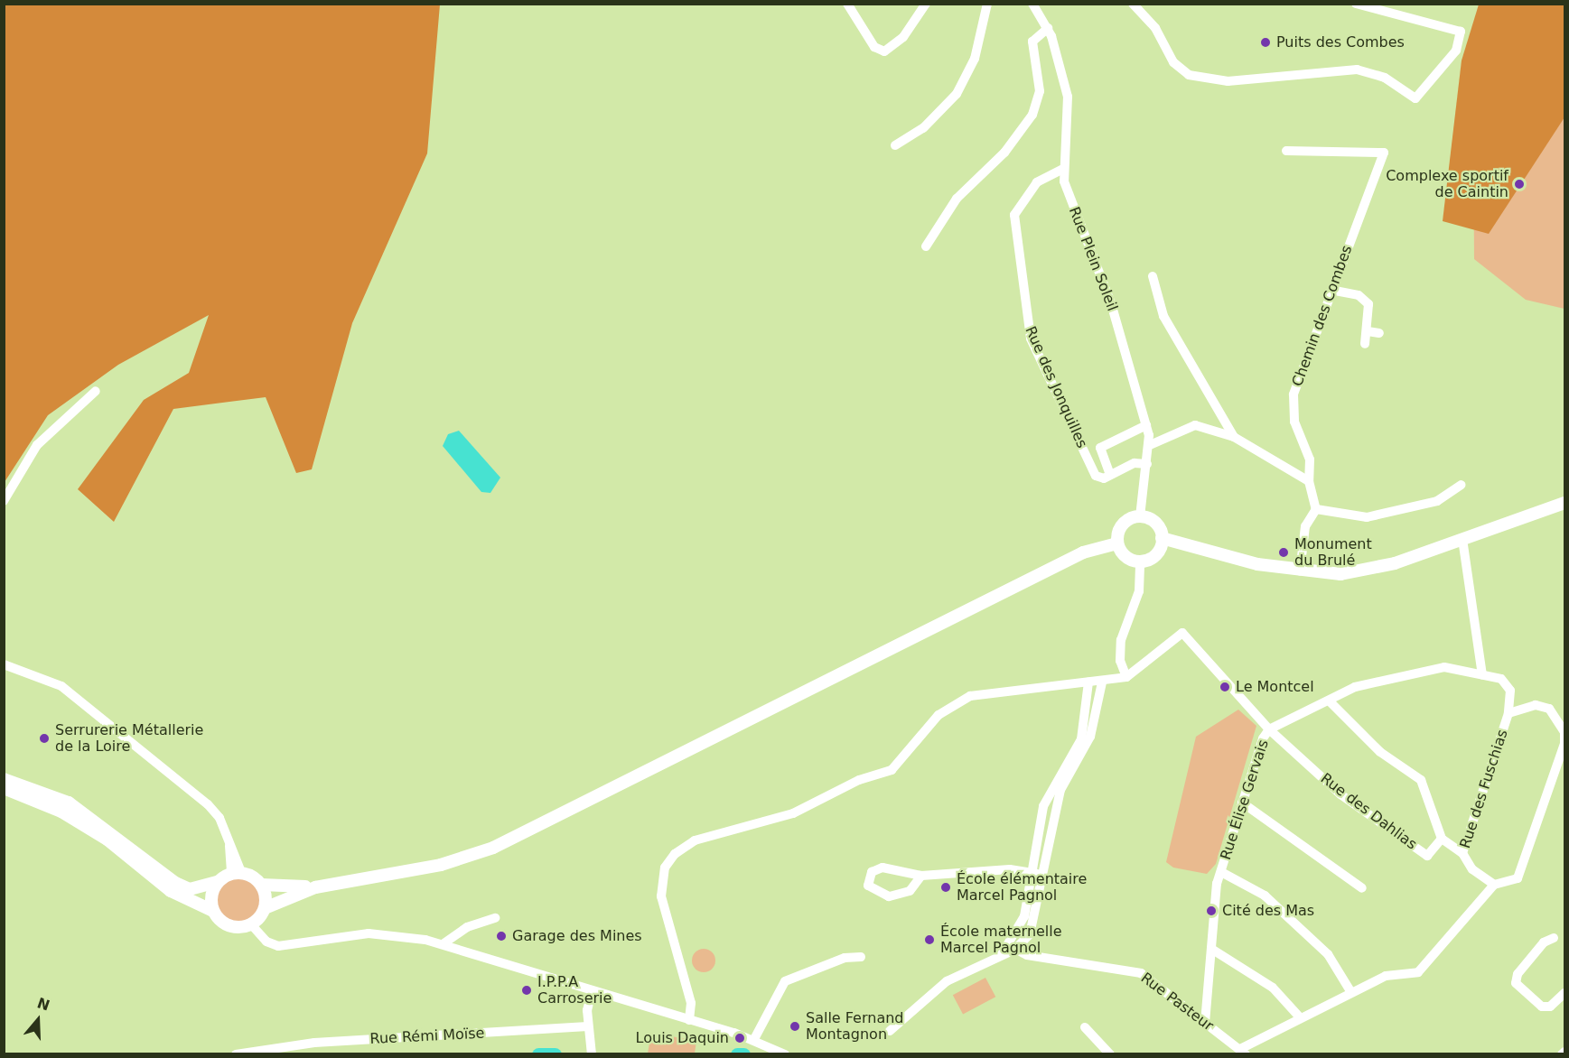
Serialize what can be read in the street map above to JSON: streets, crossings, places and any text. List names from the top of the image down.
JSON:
{
  "streets": {
    "street": [
      "Rue Plein Soleil",
      "Chemin des Combes",
      "Rue des Jonquilles",
      "Rue des Fuschias",
      "Rue Élise Gervais",
      "Rue des Dahlias",
      "Rue Pasteur",
      "Rue Rémi Moïse"
    ]
  },
  "crossings": [
    ["Rue Plein Soleil", "Rue des Jonquilles"],
    ["Rue des Fuschias", "Rue Élise Gervais"],
    ["Rue Élise Gervais", "Rue des Dahlias"],
    ["Rue Élise Gervais", "Rue Pasteur"]
  ],
  "places": [
    "Puits des Combes",
    "Complexe sportif de Caintin",
    "Monument du Brulé",
    "Le Montcel",
    "Serrurerie Métallerie de la Loire",
    "École élémentaire Marcel Pagnol",
    "Cité des Mas",
    "Garage des Mines",
    "École maternelle Marcel Pagnol",
    "I.P.P.A Carroserie",
    "Salle Fernand Montagnon",
    "Louis Daquin"
  ],
  "north": "top"
}
